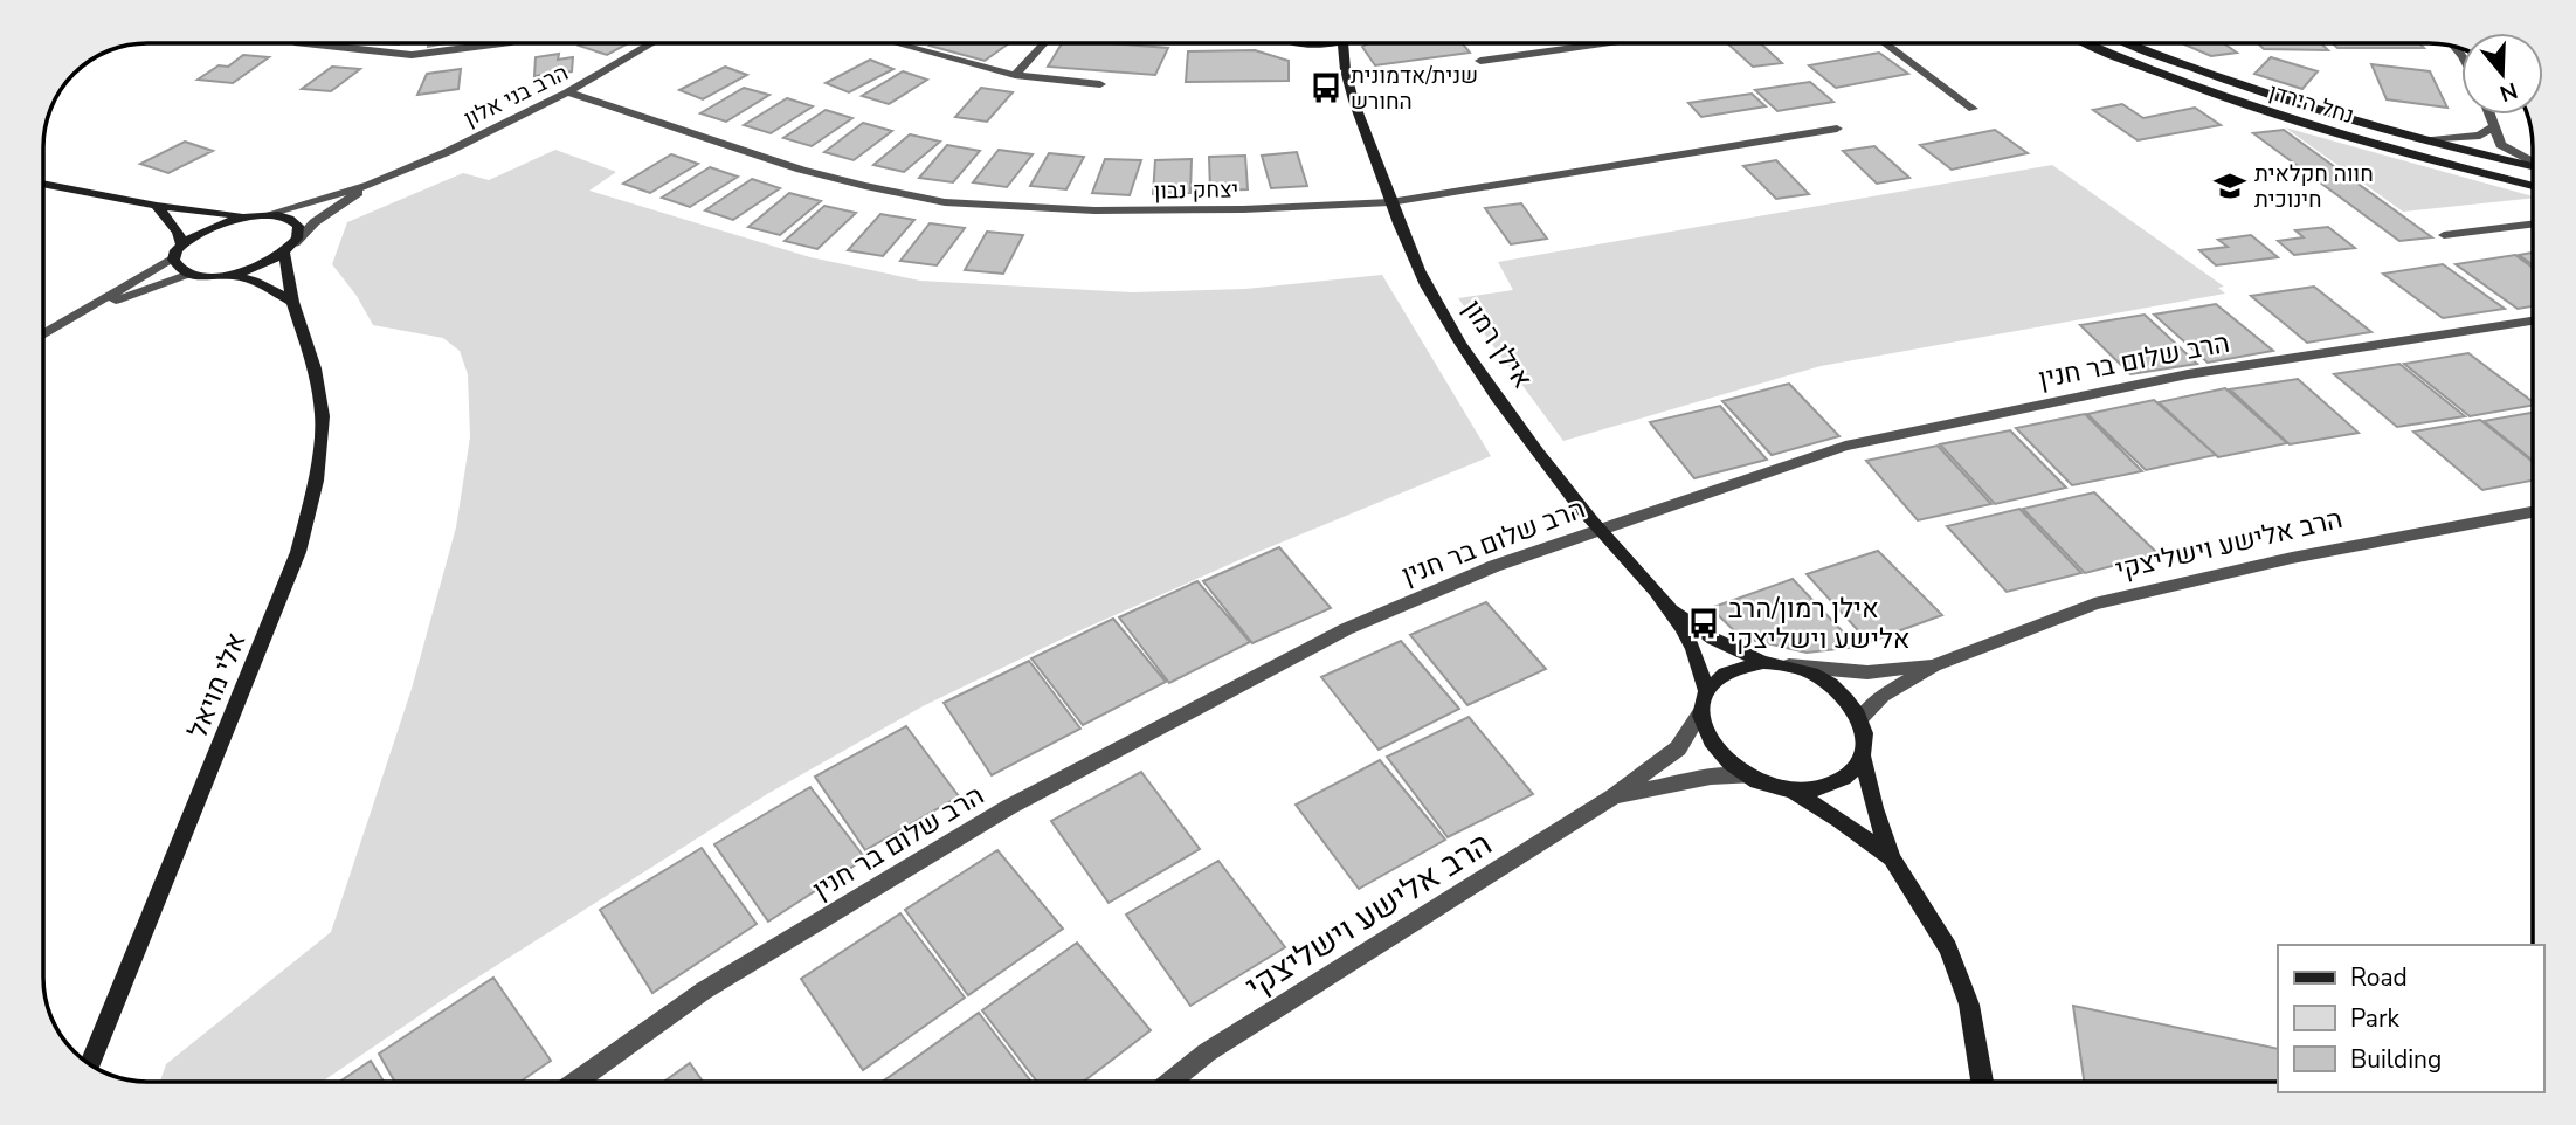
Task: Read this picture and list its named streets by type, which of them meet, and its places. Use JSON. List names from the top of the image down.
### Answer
{
  "streets": {
    "street": [
      "הרב בני אלון",
      "נחל הירדן",
      "יצחק נבון",
      "אילן רמון",
      "הרב שלום בר חנין",
      "הרב אלישע וישליצקי",
      "אלי מויאל"
    ]
  },
  "crossings": [
    ["הרב בני אלון", "יצחק נבון"],
    ["הרב בני אלון", "אלי מויאל"],
    ["יצחק נבון", "אילן רמון"],
    ["אילן רמון", "הרב שלום בר חנין"],
    ["אילן רמון", "הרב אלישע וישליצקי"]
  ],
  "places": {
    "bus stop": ["שנית/אדמונית החורש", "אילן רמון/הרב אלישע וישליצקי"],
    "school or university": ["חווה חקלאית חינוכית"]
  },
  "legend": ["Road", "Park", "Building"],
  "north": "bottom"
}
